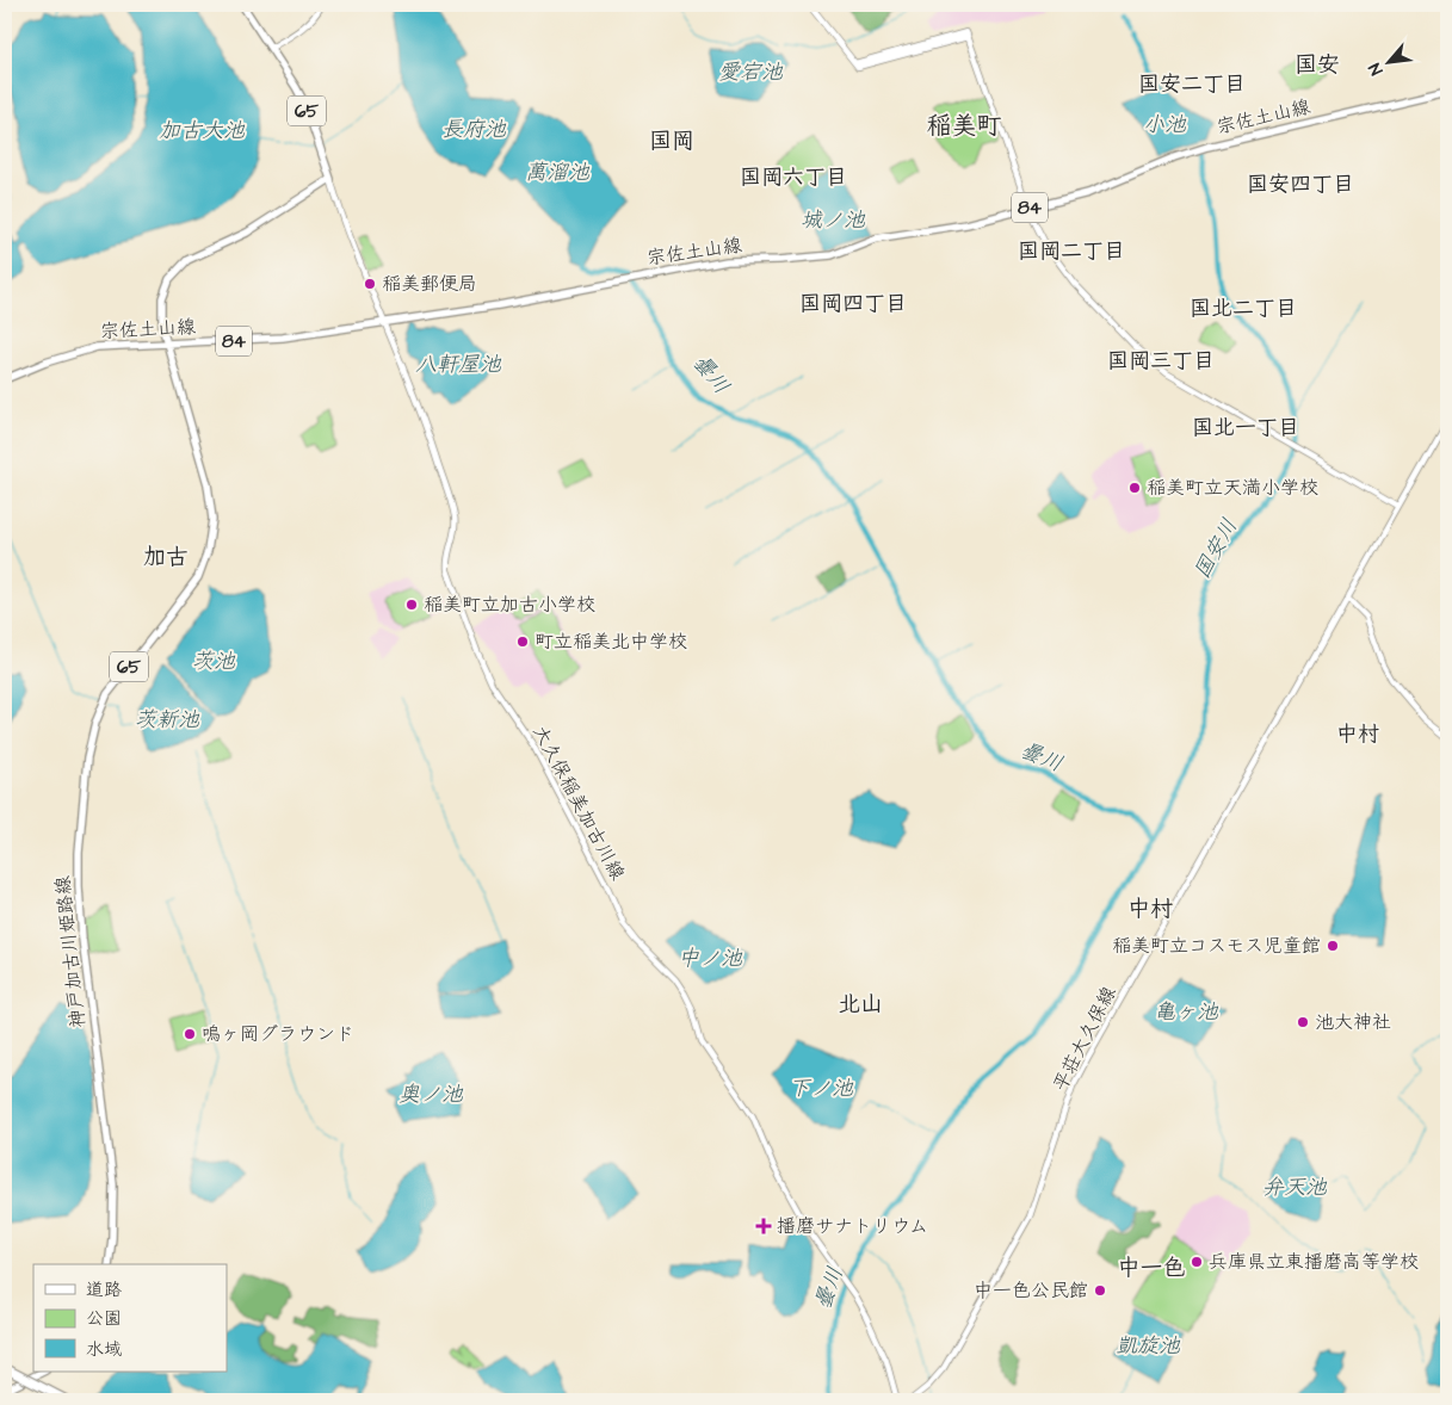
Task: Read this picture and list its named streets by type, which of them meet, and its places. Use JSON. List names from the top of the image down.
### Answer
{
  "streets": {
    "main road": [
      "65",
      "宗佐土山線",
      "84",
      "大久保稲美加古川線",
      "神戸加古川姫路線",
      "平荘大久保線"
    ]
  },
  "crossings": [
    ["65", "大久保稲美加古川線"],
    ["65", "神戸加古川姫路線"],
    ["宗佐土山線", "大久保稲美加古川線"],
    ["宗佐土山線", "神戸加古川姫路線"],
    ["大久保稲美加古川線", "神戸加古川姫路線"]
  ],
  "districts": [
    "国安",
    "国安二丁目",
    "稲美町",
    "国岡",
    "国岡六丁目",
    "国安四丁目",
    "国岡二丁目",
    "国岡四丁目",
    "国北二丁目",
    "国岡三丁目",
    "国北一丁目",
    "加古",
    "中村",
    "中村",
    "北山",
    "中一色"
  ],
  "water": [
    "愛宕池",
    "小池",
    "長府池",
    "加古大池",
    "萬溜池",
    "城ノ池",
    "八軒屋池",
    "曇川",
    "国安川",
    "茨池",
    "茨新池",
    "中ノ池",
    "亀ヶ池",
    "下ノ池",
    "奥ノ池",
    "弁天池",
    "凱旋池"
  ],
  "places": {
    "other": [
      "稲美郵便局",
      "稲美町立天満小学校",
      "稲美町立加古小学校",
      "町立稲美北中学校",
      "稲美町立コスモス児童館",
      "池大神社",
      "鳴ヶ岡グラウンド",
      "兵庫県立東播磨高等学校",
      "中一色公民館"
    ],
    "health": ["播磨サナトリウム"]
  },
  "legend": ["道路", "公園", "水域"],
  "north": "bottom left"
}
